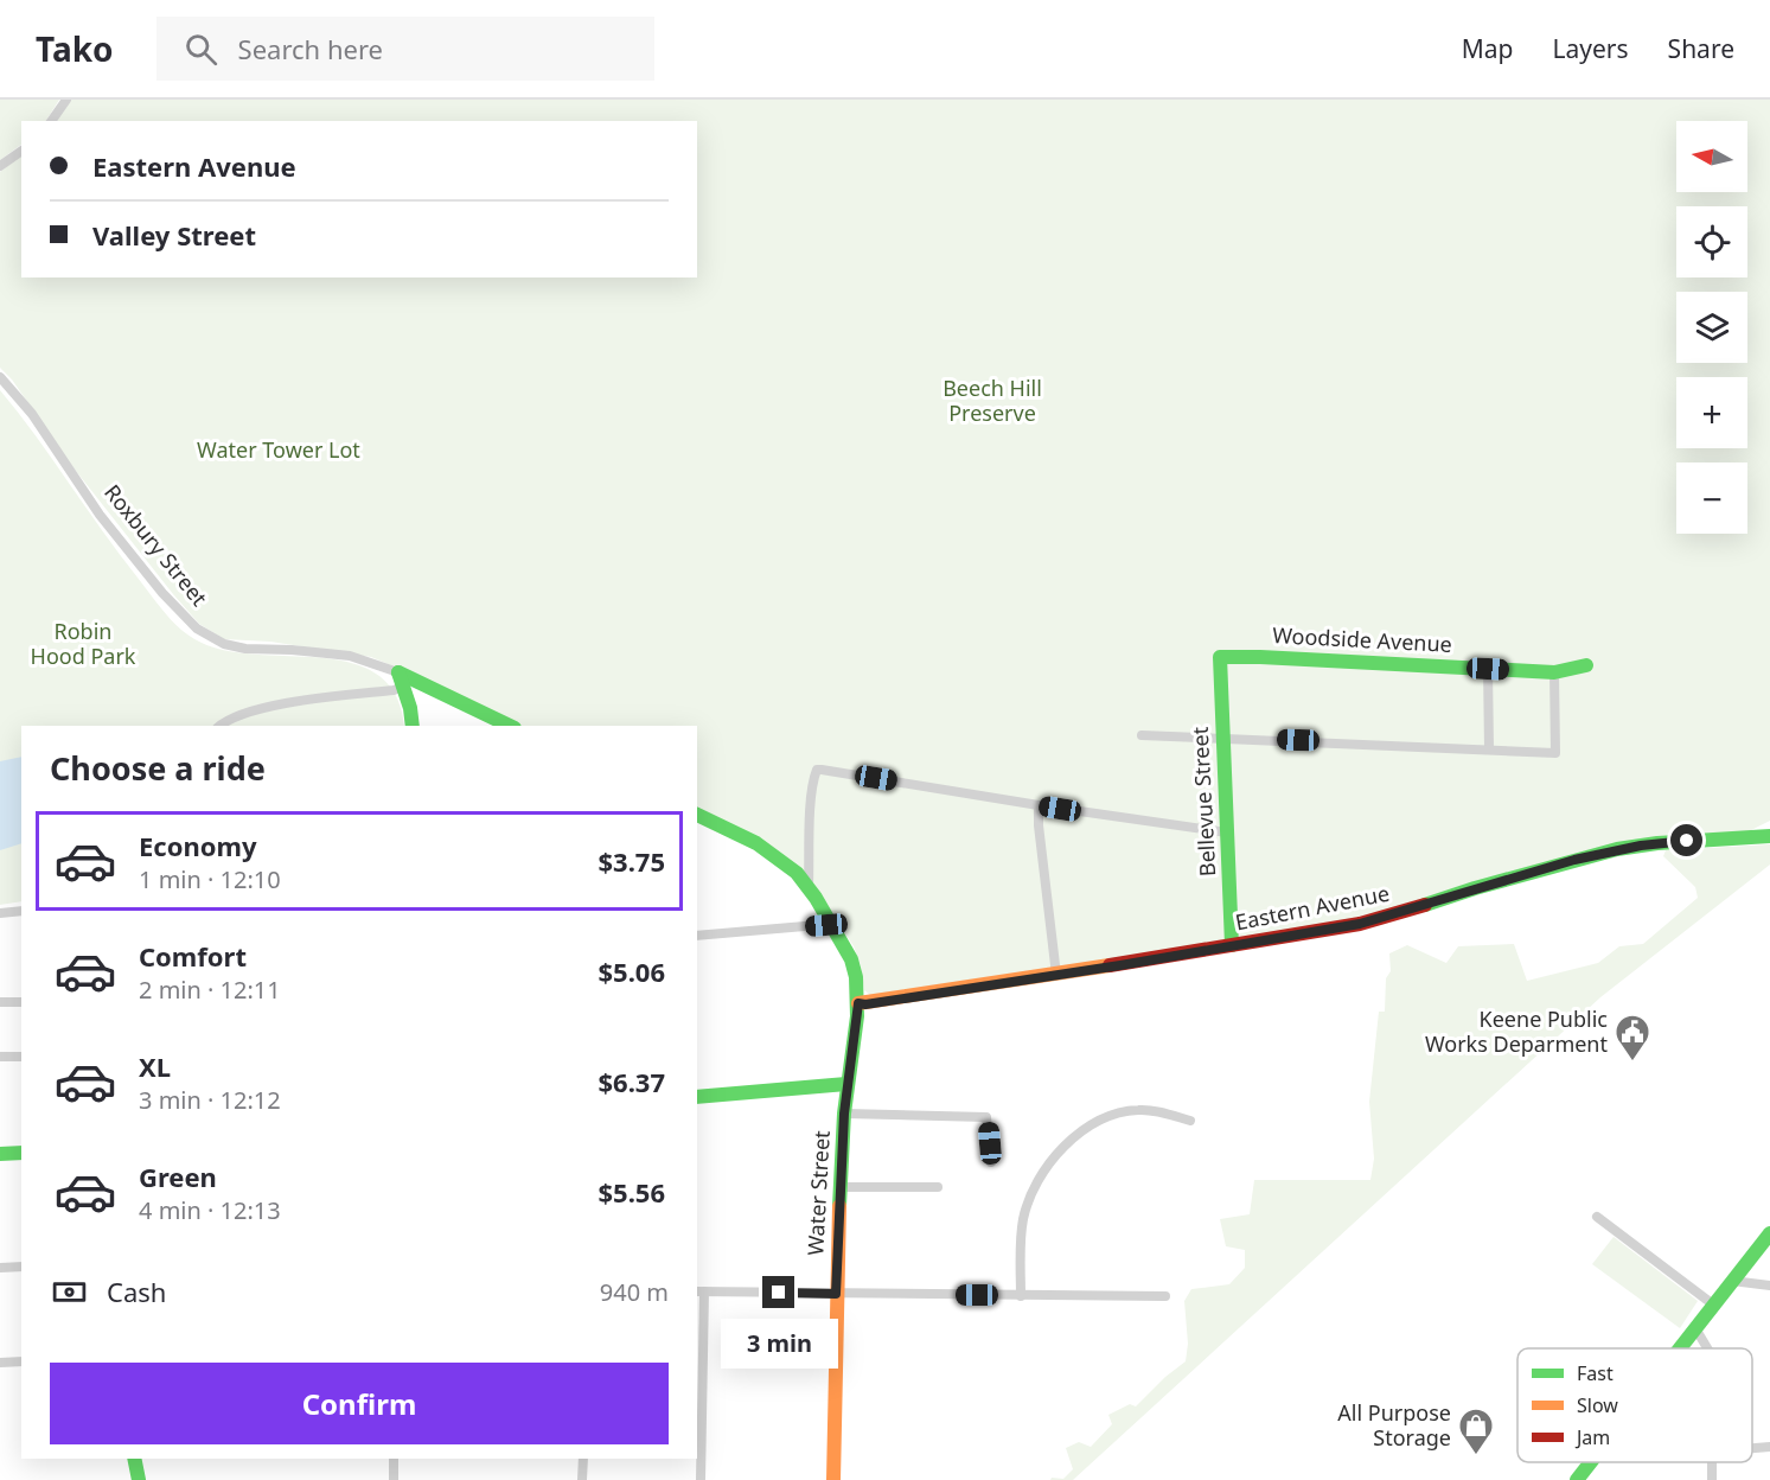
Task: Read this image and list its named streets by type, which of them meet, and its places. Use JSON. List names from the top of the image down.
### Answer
{
  "streets": {
    "street": [
      "Roxbury Street",
      "Woodside Avenue",
      "Bellevue Street",
      "Eastern Avenue",
      "Water Street"
    ]
  },
  "crossings": [
    ["Woodside Avenue", "Bellevue Street"],
    ["Bellevue Street", "Eastern Avenue"],
    ["Eastern Avenue", "Water Street"]
  ],
  "parks": ["Beech Hill Preserve", "Water Tower Lot", "Robin Hood Park"],
  "places": {
    "public building": ["Keene Public Works Deparment"],
    "shop": ["All Purpose Storage"]
  },
  "legend": ["Fast", "Slow", "Jam"],
  "north": "left",
  "page": {
    "header": "Tako",
    "search": "Search here",
    "nav": ["Map", "Layers", "Share"],
    "map_buttons": ["+", "−"],
    "banner": ["Eastern Avenue", "Valley Street"],
    "heading": "Choose a ride",
    "list": [
      {
        "name": "Economy",
        "note": "1 min · 12:10",
        "value": "$3.75"
      },
      {
        "name": "Comfort",
        "note": "2 min · 12:11",
        "value": "$5.06"
      },
      {
        "name": "XL",
        "note": "3 min · 12:12",
        "value": "$6.37"
      },
      {
        "name": "Green",
        "note": "4 min · 12:13",
        "value": "$5.56"
      }
    ],
    "pay": ["Cash", "940 m"],
    "bubble": "3 min",
    "buttons": "Confirm"
  }
}
